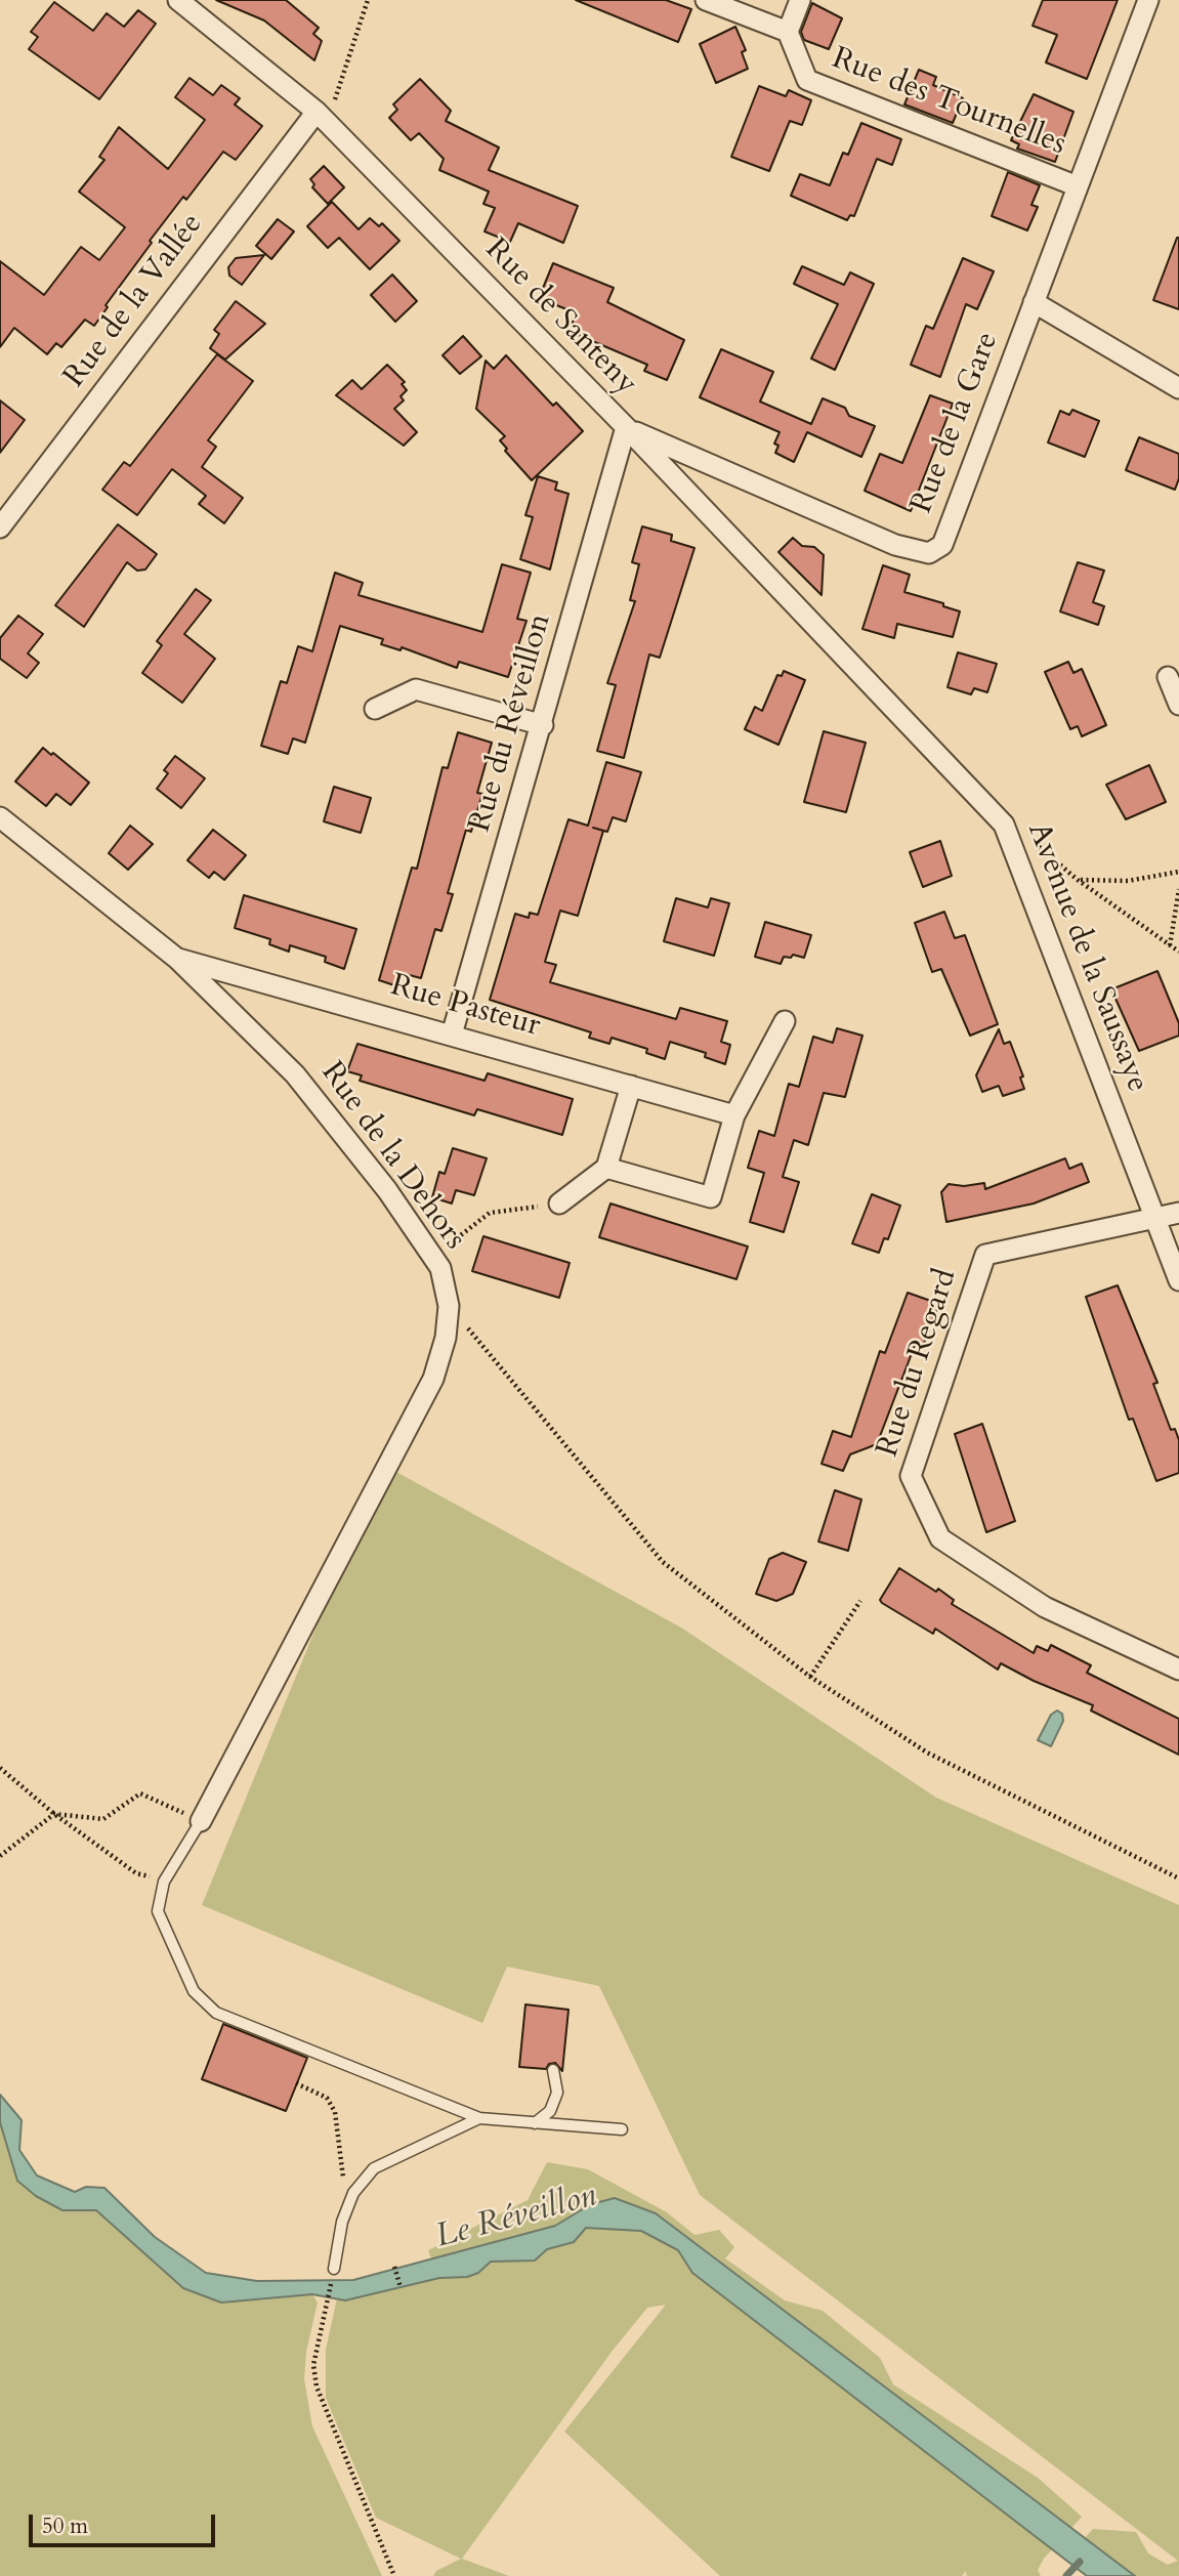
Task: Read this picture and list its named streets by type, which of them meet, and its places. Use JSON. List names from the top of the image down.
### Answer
{
  "streets": {
    "street": [
      "Rue des Tournelles",
      "Rue de la Vallée",
      "Rue de Santeny",
      "Rue de la Gare",
      "Rue du Réveillon",
      "Avenue de la Saussaye",
      "Rue Pasteur",
      "Rue de la Dehors",
      "Rue du Regard"
    ]
  },
  "crossings": [
    ["Rue des Tournelles", "Rue de la Gare"],
    ["Rue de la Vallée", "Rue de Santeny"],
    ["Rue de Santeny", "Rue de la Gare"],
    ["Rue de Santeny", "Rue du Réveillon"],
    ["Rue de Santeny", "Avenue de la Saussaye"],
    ["Rue de la Gare", "Rue du Réveillon"],
    ["Rue du Réveillon", "Rue Pasteur"],
    ["Avenue de la Saussaye", "Rue du Regard"],
    ["Rue Pasteur", "Rue de la Dehors"]
  ],
  "water": ["Le Réveillon"],
  "scale_bar": "50 m"
}
